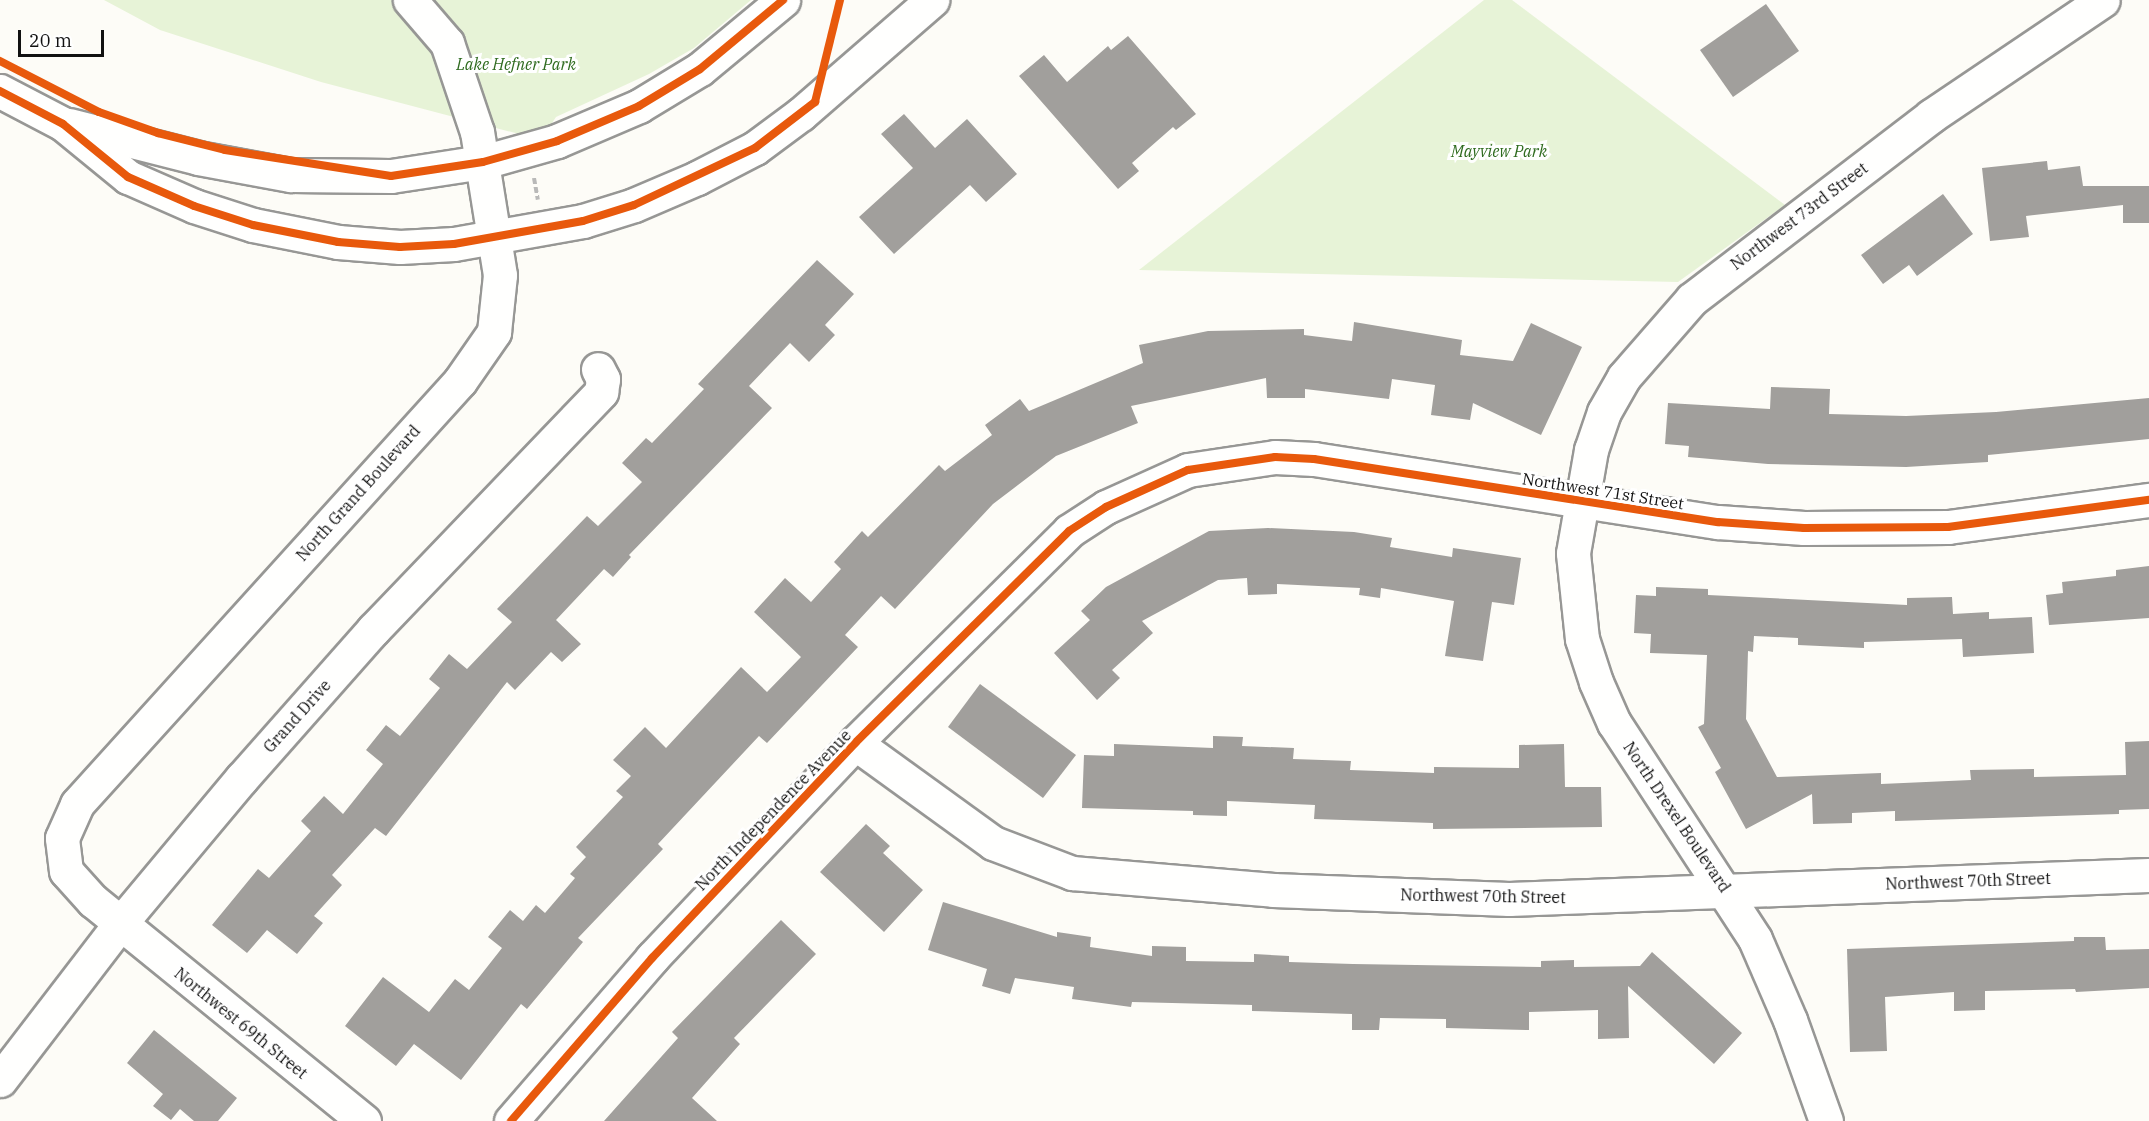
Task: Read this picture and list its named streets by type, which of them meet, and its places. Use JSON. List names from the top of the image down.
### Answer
{
  "streets": {
    "street": [
      "Northwest 73rd Street",
      "Northwest 71st Street",
      "North Grand Boulevard",
      "Grand Drive",
      "North Independence Avenue",
      "North Drexel Boulevard",
      "Northwest 70th Street",
      "Northwest 69th Street"
    ]
  },
  "crossings": [
    ["Northwest 73rd Street", "Northwest 71st Street"],
    ["Northwest 73rd Street", "North Drexel Boulevard"],
    ["Northwest 71st Street", "North Independence Avenue"],
    ["Northwest 71st Street", "North Drexel Boulevard"],
    ["North Grand Boulevard", "Grand Drive"],
    ["North Grand Boulevard", "Northwest 69th Street"],
    ["Grand Drive", "Northwest 69th Street"],
    ["North Independence Avenue", "Northwest 70th Street"],
    ["North Drexel Boulevard", "Northwest 70th Street"]
  ],
  "parks": ["Lake Hefner Park", "Mayview Park"],
  "scale_bar": "20 m"
}
